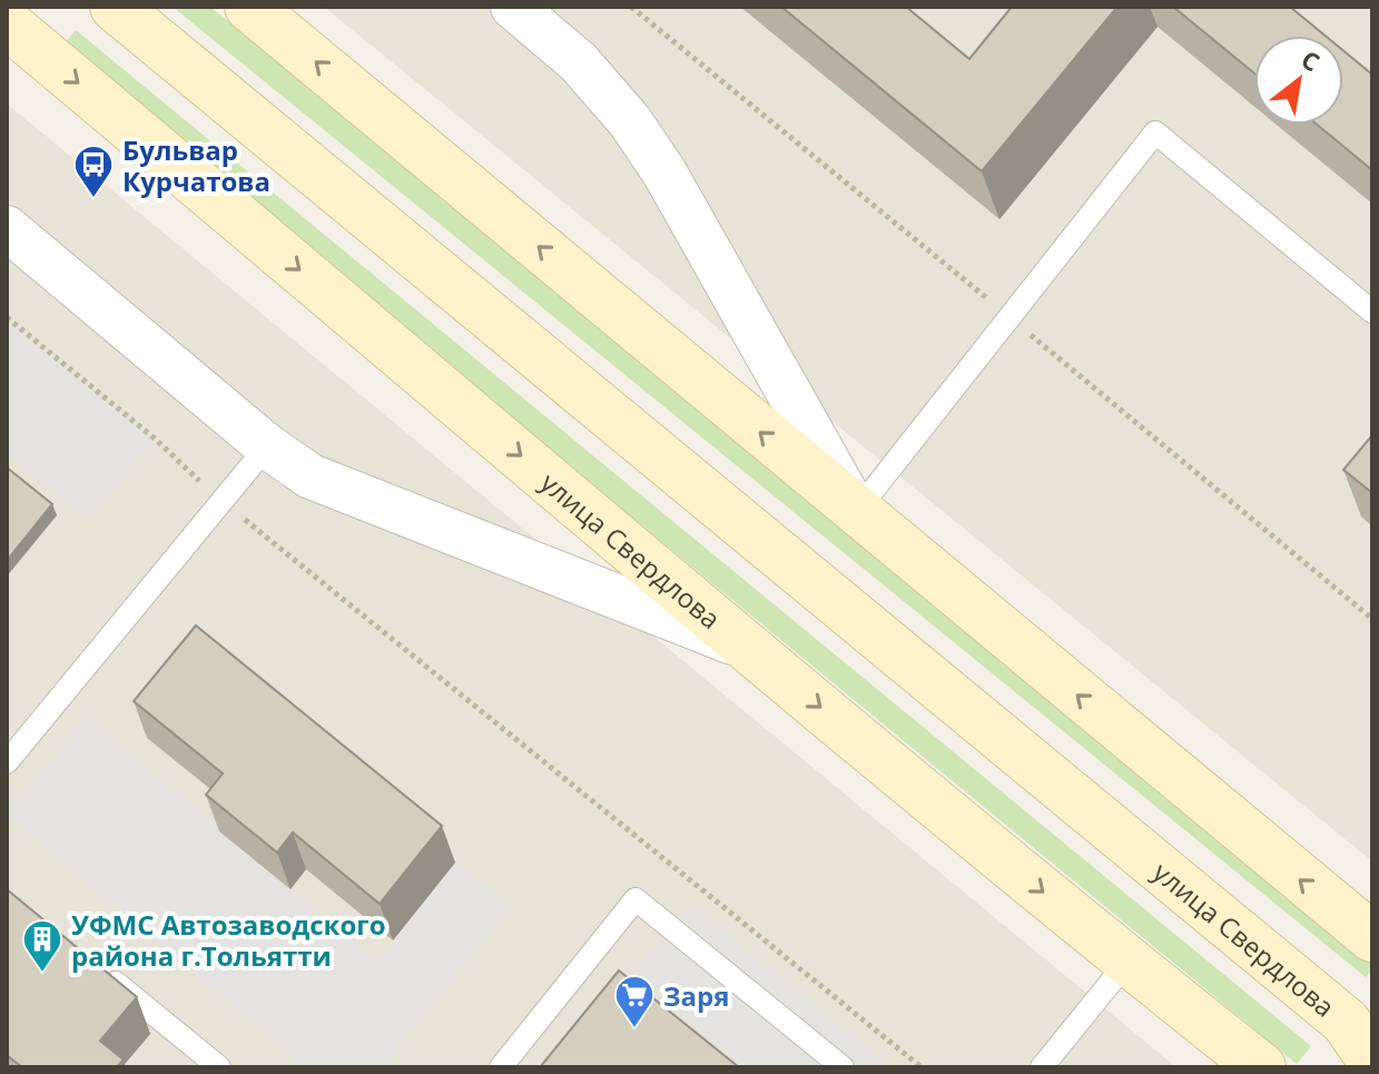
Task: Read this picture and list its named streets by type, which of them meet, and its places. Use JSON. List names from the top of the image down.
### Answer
{
  "streets": {
    "main road": ["улица Свердлова"]
  },
  "places": {
    "bus stop": ["Бульвар Курчатова"],
    "building": ["УФМС Автозаводского района г.Тольятти"],
    "supermarket": ["Заря"]
  },
  "north": "top right"
}
